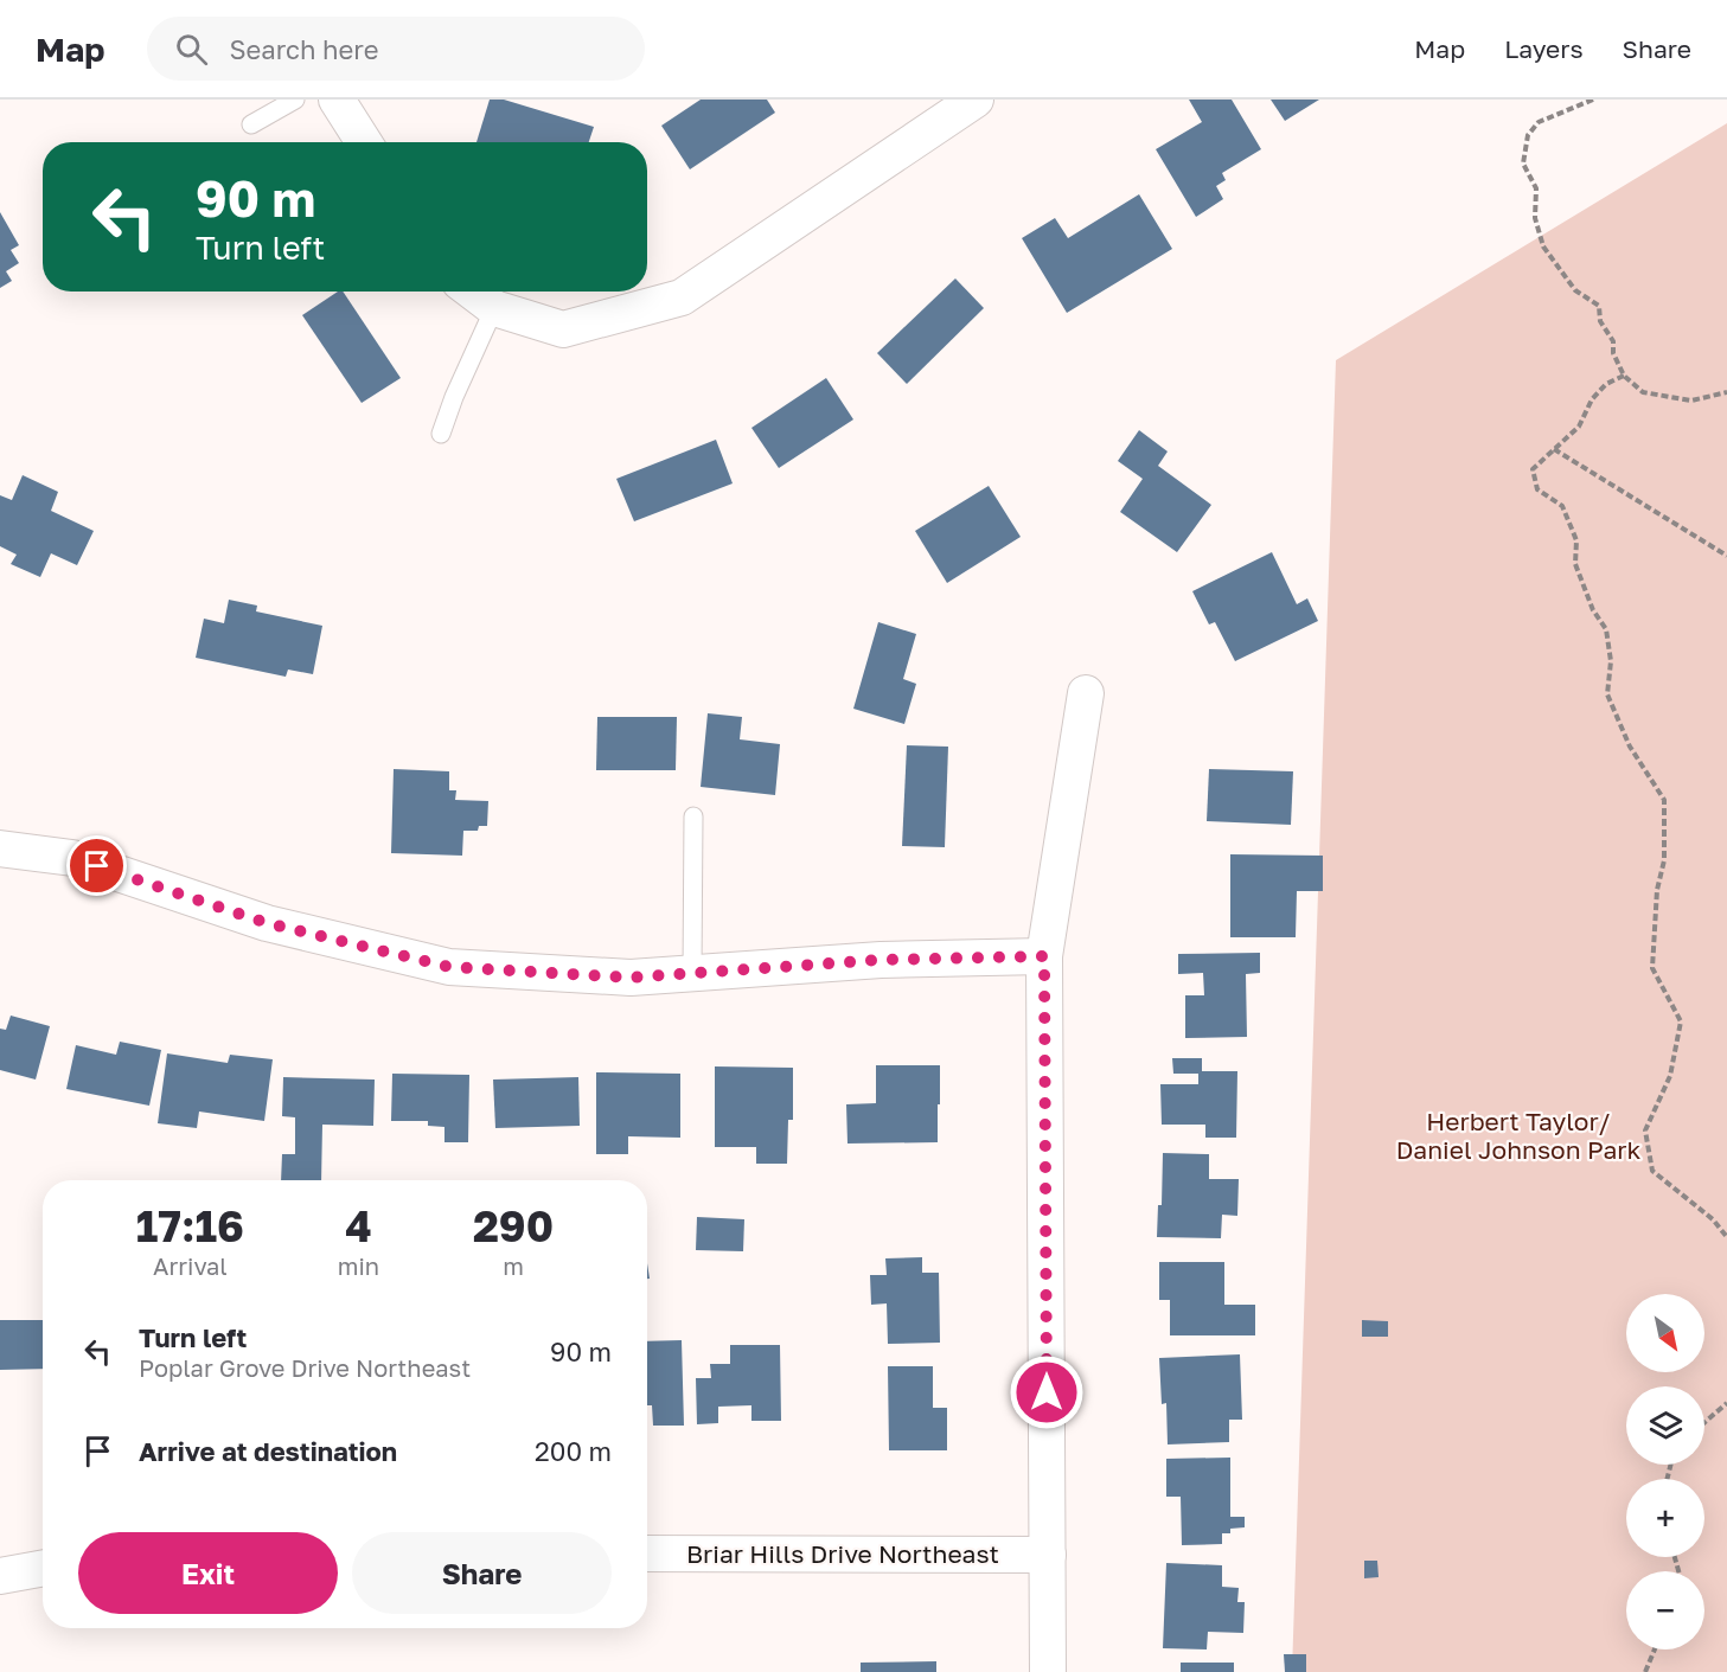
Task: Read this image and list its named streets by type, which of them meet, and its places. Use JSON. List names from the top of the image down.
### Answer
{
  "streets": {
    "street": ["Briar Hills Drive Northeast"]
  },
  "parks": ["Herbert Taylor/ Daniel Johnson Park"],
  "north": "bottom right",
  "page": {
    "header": "Map",
    "search": "Search here",
    "nav": ["Map", "Layers", "Share"],
    "turn": ["90 m", "Turn left"],
    "eta": [
      "17:16",
      "Arrival",
      "4",
      "min",
      "290",
      "m"
    ],
    "map_buttons": ["+", "−"],
    "list": [
      {
        "name": "Turn left",
        "note": "Poplar Grove Drive Northeast",
        "value": "90 m"
      },
      {
        "name": "Arrive at destination",
        "value": "200 m"
      }
    ],
    "buttons": ["Exit", "Share"]
  }
}
